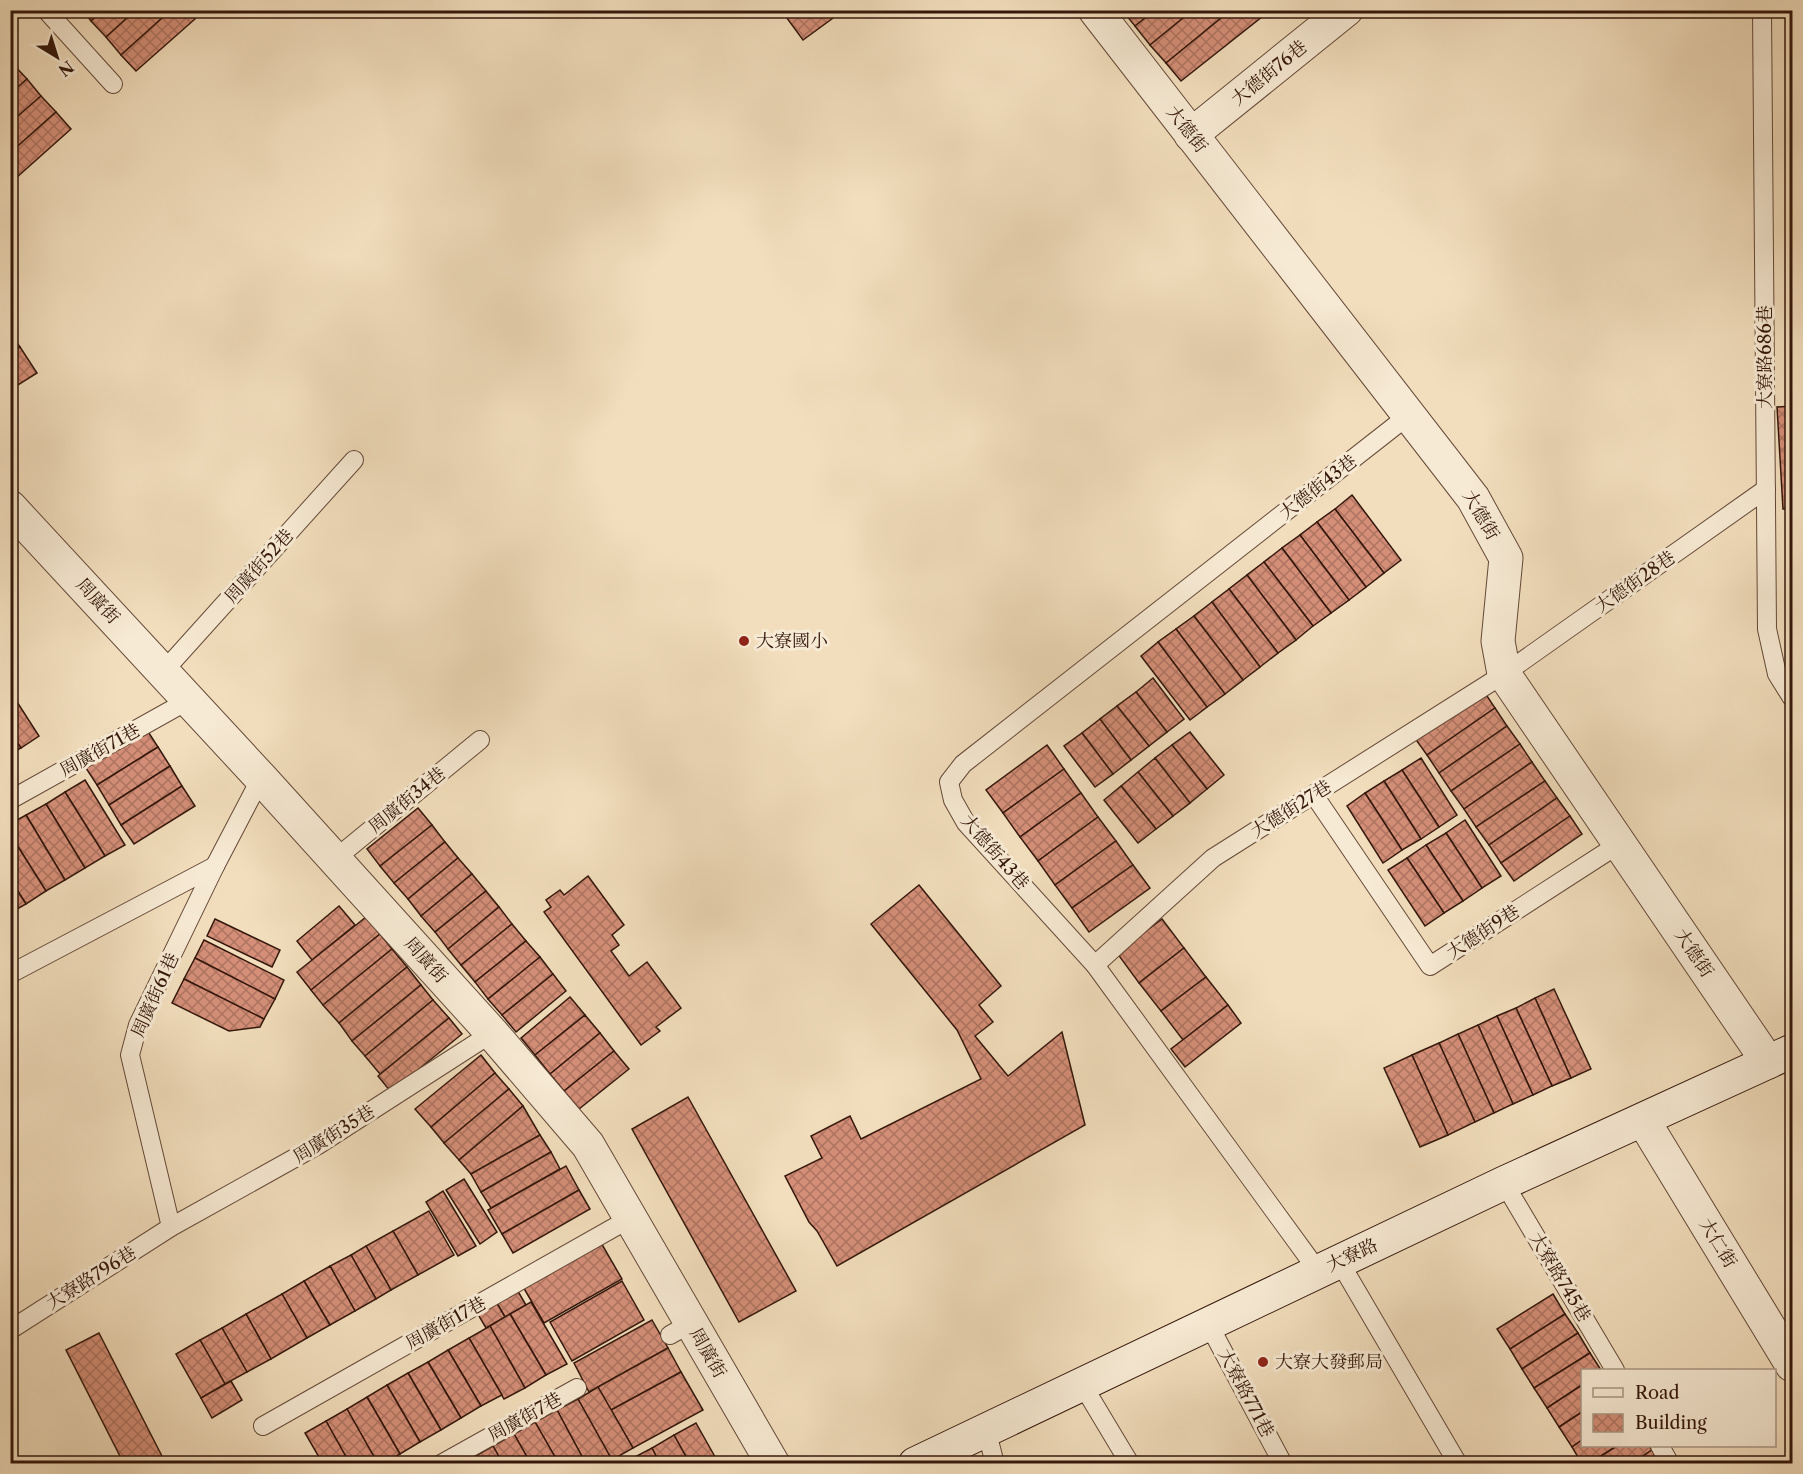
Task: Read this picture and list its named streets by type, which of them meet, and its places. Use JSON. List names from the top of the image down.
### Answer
{
  "streets": {
    "street": [
      "大德街76巷",
      "大德街",
      "周廣街",
      "大仁街",
      "大寮路"
    ],
    "lane": [
      "大寮路686巷",
      "大德街43巷",
      "周廣街52巷",
      "大德街28巷",
      "周廣街71巷",
      "周廣街34巷",
      "大德街27巷",
      "大德街9巷",
      "周廣街61巷",
      "周廣街35巷",
      "大寮路745巷",
      "大寮路796巷",
      "周廣街17巷",
      "大寮路771巷",
      "周廣街7巷"
    ]
  },
  "crossings": [
    ["大德街76巷", "大德街"],
    ["大德街", "大德街43巷"],
    ["大德街", "大德街28巷"],
    ["大德街", "大德街27巷"],
    ["大德街", "大德街9巷"],
    ["大德街", "大寮路"],
    ["大寮路686巷", "大德街28巷"],
    ["大德街43巷", "大德街27巷"],
    ["大德街43巷", "大寮路"],
    ["周廣街52巷", "周廣街"],
    ["大德街28巷", "大德街27巷"],
    ["周廣街", "周廣街71巷"],
    ["周廣街", "周廣街34巷"],
    ["周廣街", "周廣街61巷"],
    ["周廣街", "周廣街35巷"],
    ["周廣街", "周廣街17巷"],
    ["大德街27巷", "大德街9巷"],
    ["周廣街61巷", "周廣街35巷"],
    ["周廣街61巷", "大寮路796巷"],
    ["周廣街35巷", "大寮路796巷"],
    ["大仁街", "大寮路"],
    ["大寮路", "大寮路745巷"],
    ["大寮路", "大寮路771巷"]
  ],
  "places": ["大寮國小", "大寮大發郵局"],
  "legend": ["Road", "Building"],
  "north": "bottom right"
}
